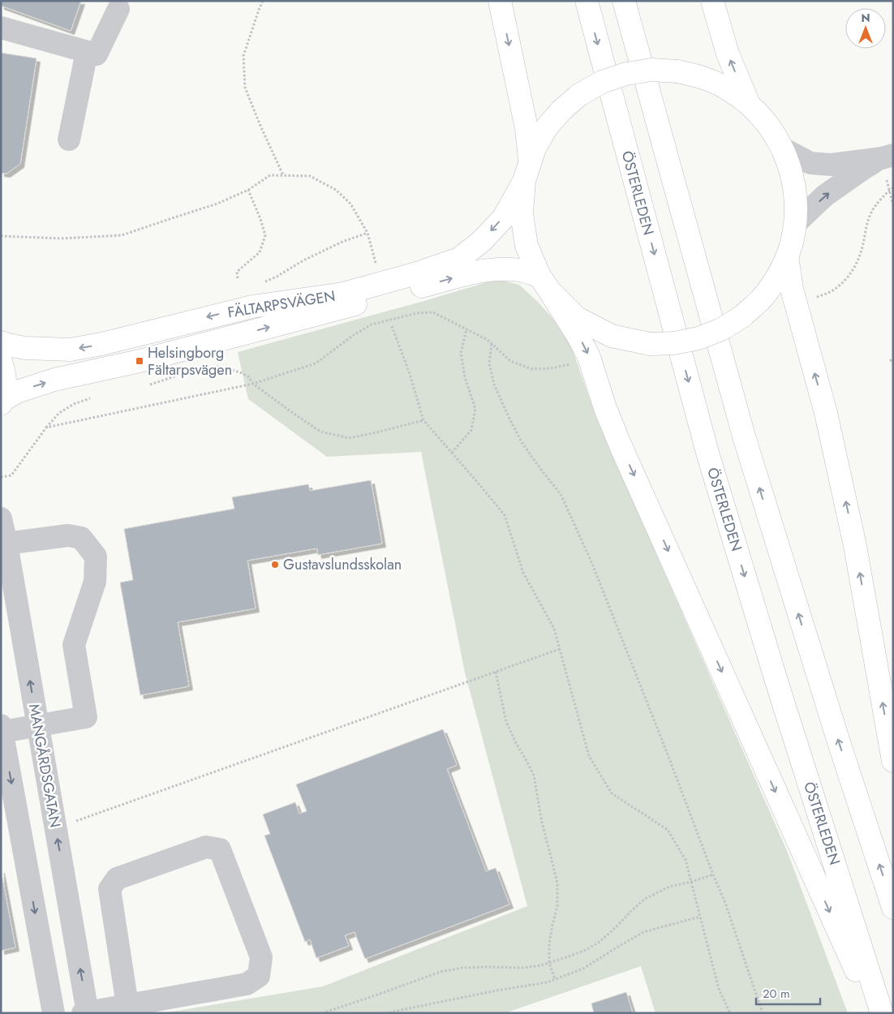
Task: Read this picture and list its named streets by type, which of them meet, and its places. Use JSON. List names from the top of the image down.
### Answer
{
  "streets": {
    "main road": ["ÖSTERLEDEN", "FÄLTARPSVÄGEN"],
    "street": ["MANGÅRDSGATAN"]
  },
  "places": {
    "transit": ["Helsingborg Fältarpsvägen"],
    "other": ["Gustavslundsskolan"]
  },
  "scale_bar": "20 m",
  "north": "top"
}
